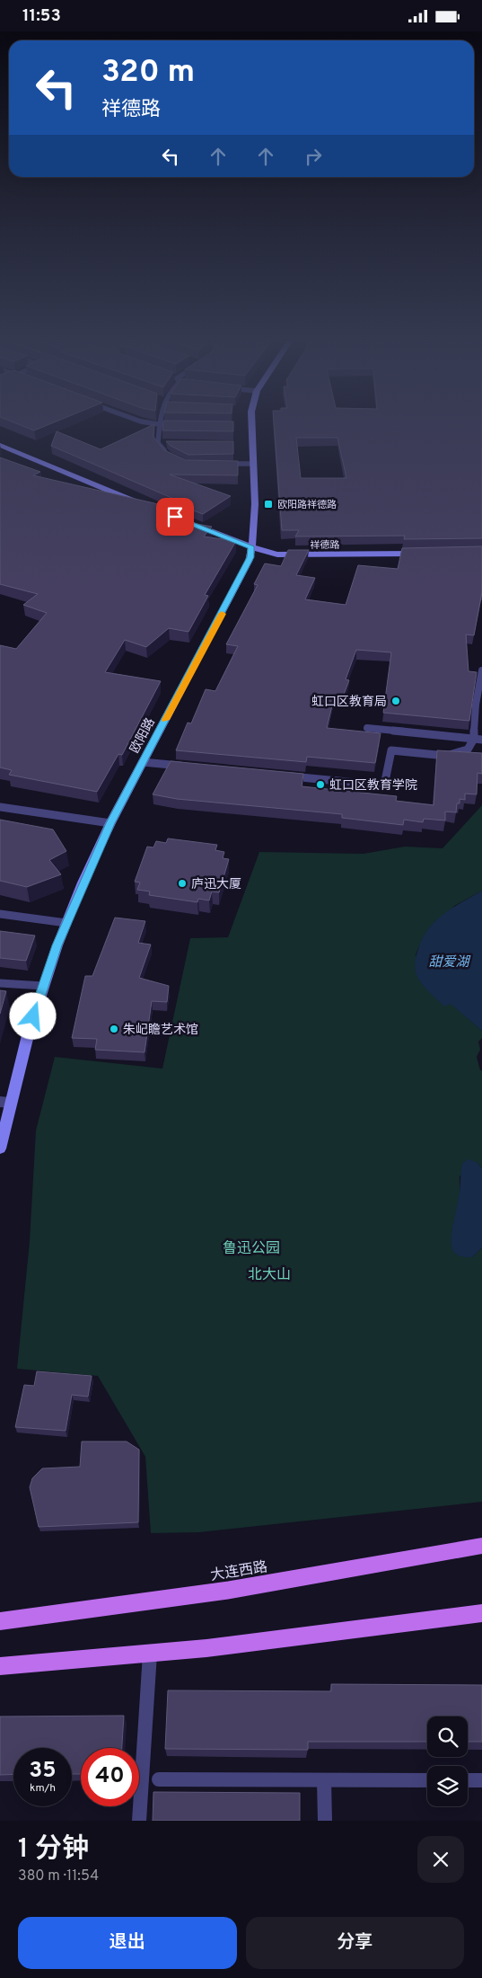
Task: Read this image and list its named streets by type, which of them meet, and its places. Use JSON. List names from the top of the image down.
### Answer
{
  "streets": {
    "main road": ["大连西路"],
    "street": ["祥德路", "欧阳路"]
  },
  "crossings": [
    ["祥德路", "欧阳路"]
  ],
  "water": ["甜爱湖"],
  "parks": ["鲁迅公园", "北大山"],
  "places": {
    "transit": ["欧阳路祥德路"],
    "other": [
      "虹口区教育局",
      "虹口区教育学院",
      "庐迅大厦",
      "朱屺瞻艺术馆"
    ]
  },
  "page": {
    "status": "11:53",
    "turn": ["320 m", "祥德路"],
    "speed": "35 km/h",
    "limit": "40",
    "heading": ["1 分钟", "380 m · 11:54"],
    "buttons": ["退出", "分享"]
  }
}
